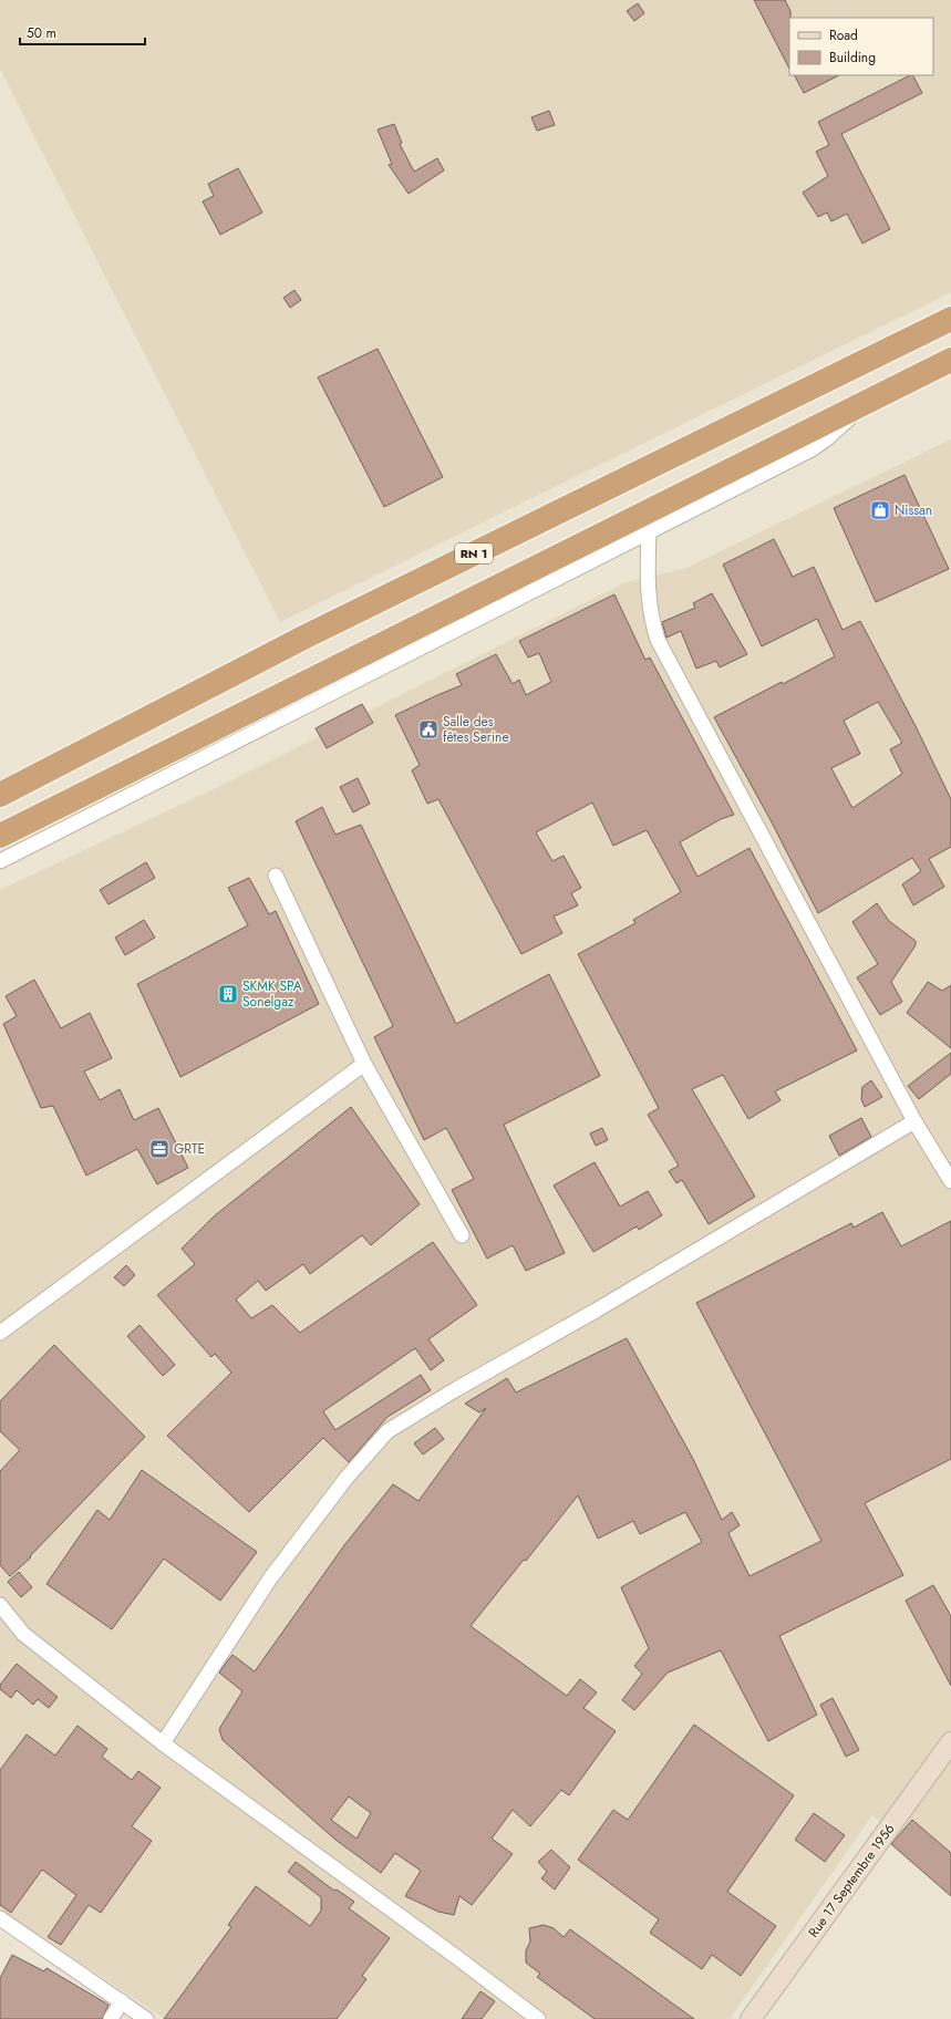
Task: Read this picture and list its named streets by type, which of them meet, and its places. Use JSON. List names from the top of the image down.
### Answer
{
  "streets": {
    "highway": ["RN 1"],
    "main road": ["Rue 17 Septembre 1956"]
  },
  "places": {
    "shop": ["Nissan"],
    "public building": ["Salle des fêtes Serine"],
    "building": ["SKMK SPA Sonelgaz"],
    "office": ["GRTE"]
  },
  "legend": ["Road", "Building"],
  "scale_bar": "50 m"
}
